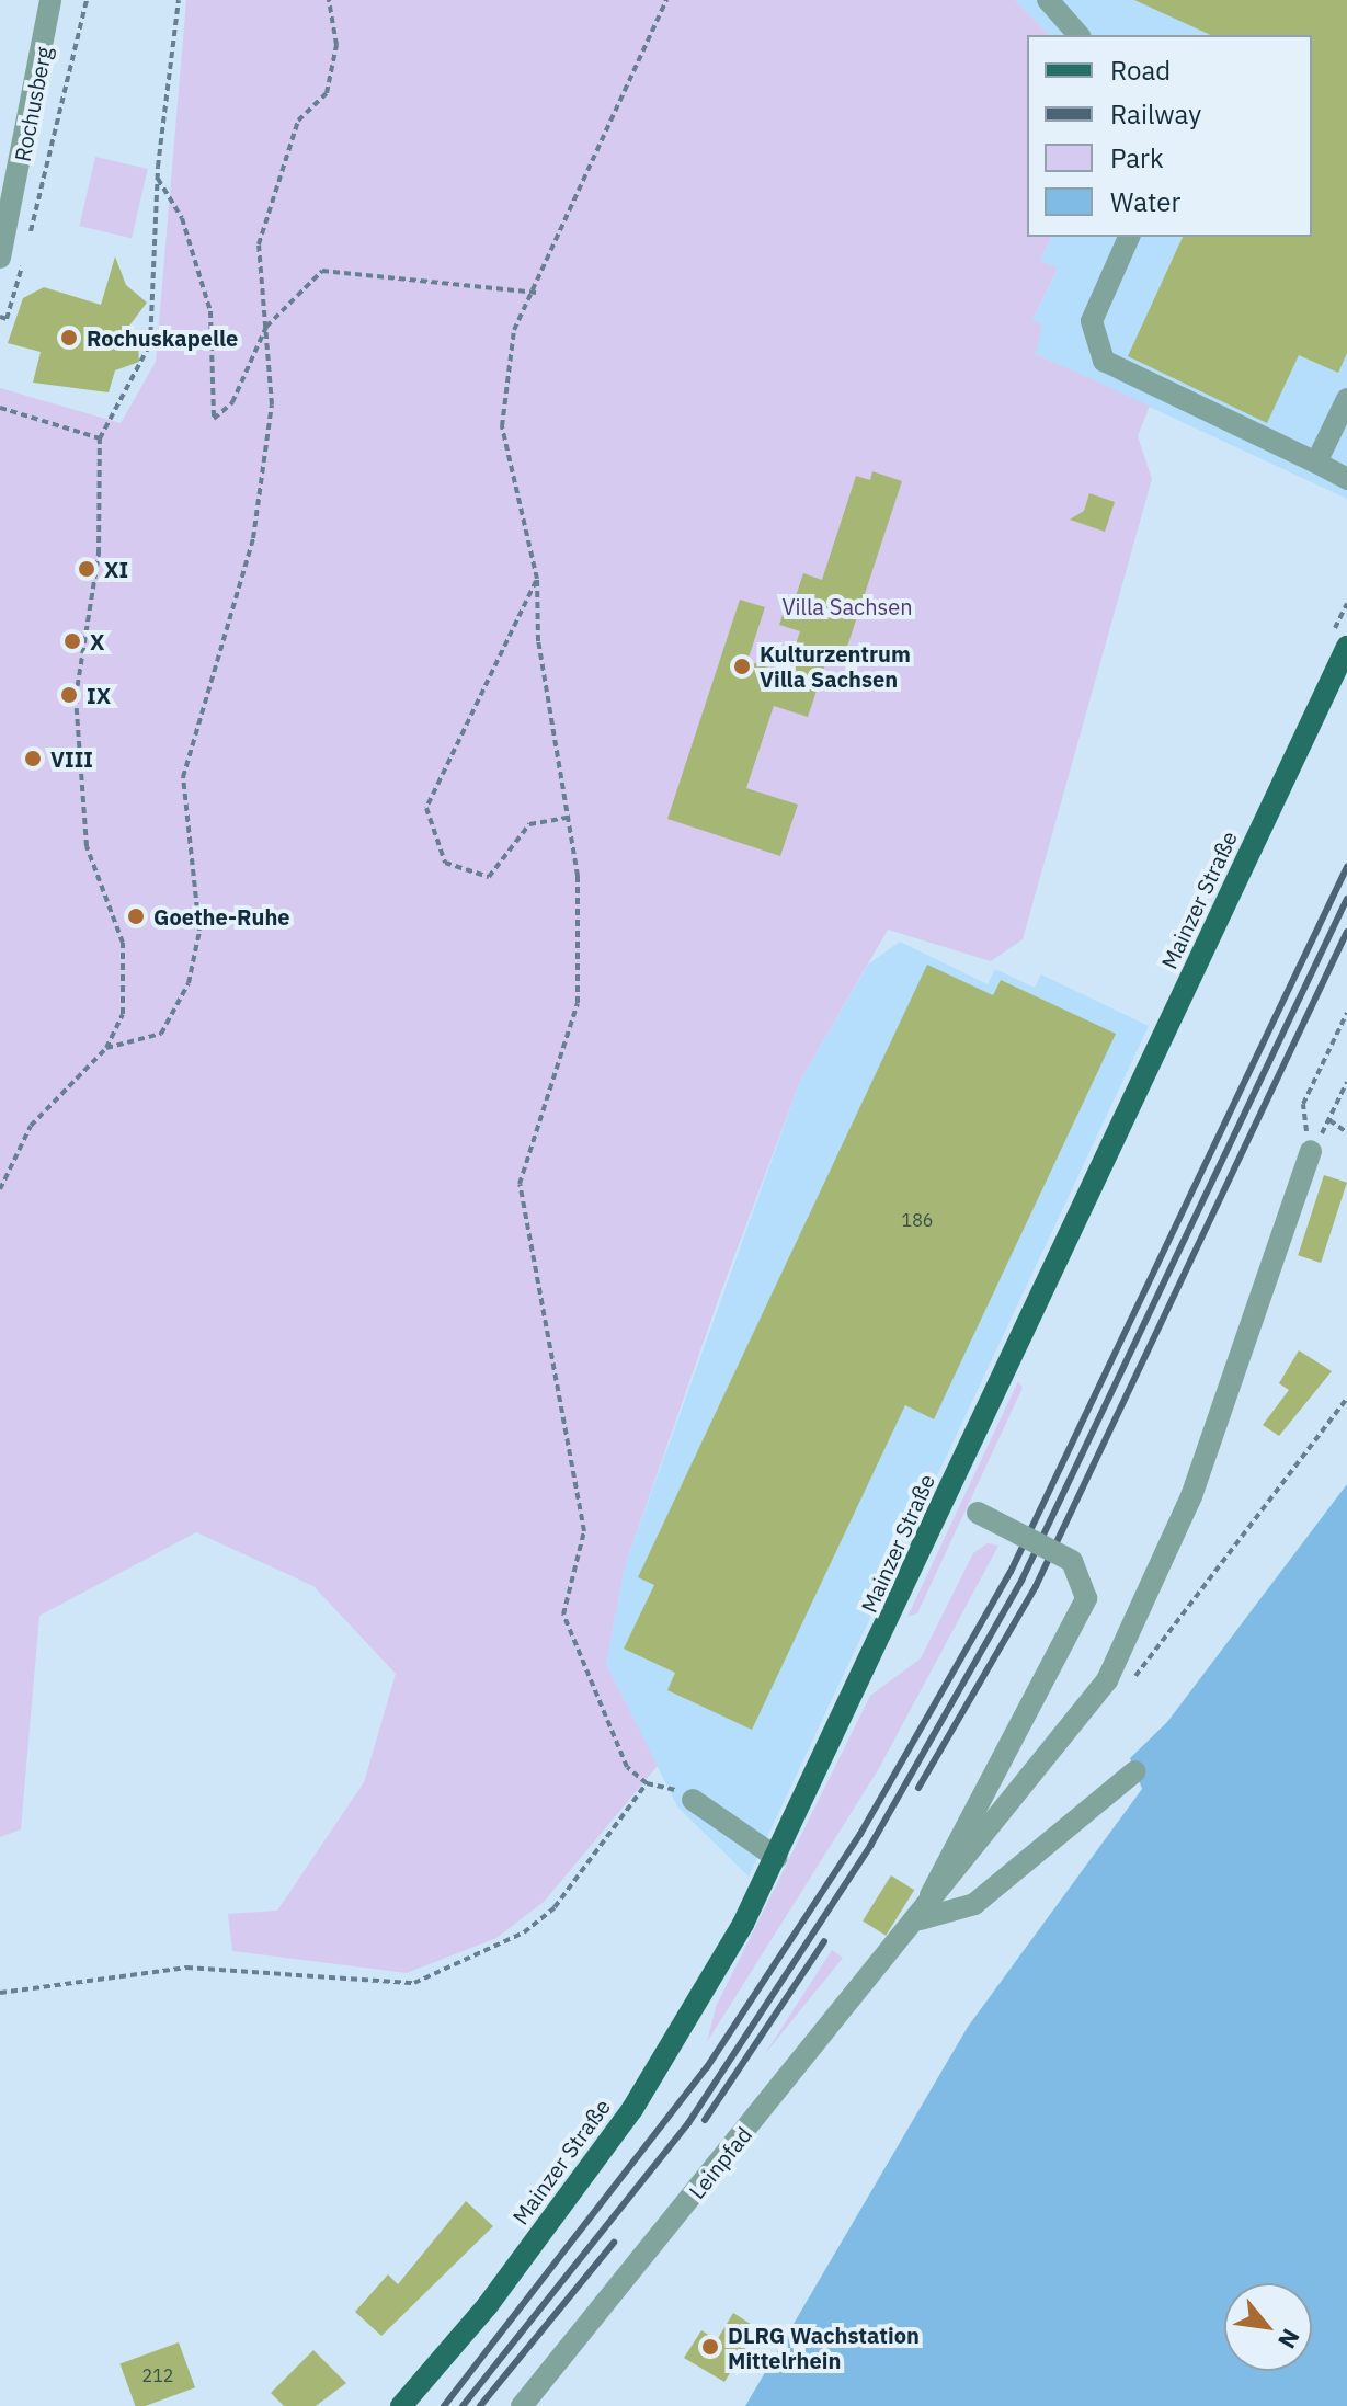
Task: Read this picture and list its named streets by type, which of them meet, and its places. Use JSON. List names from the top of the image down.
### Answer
{
  "streets": {
    "main road": ["Mainzer Straße"],
    "street": ["Rochusberg", "Leinpfad"]
  },
  "parks": ["Villa Sachsen"],
  "places": [
    "Rochuskapelle",
    "XI",
    "X",
    "Kulturzentrum Villa Sachsen",
    "IX",
    "VIII",
    "Goethe-Ruhe",
    "DLRG Wachstation Mittelrhein"
  ],
  "house_numbers": ["186", "212"],
  "legend": [
    "Road",
    "Railway",
    "Park",
    "Water"
  ],
  "north": "bottom right"
}
